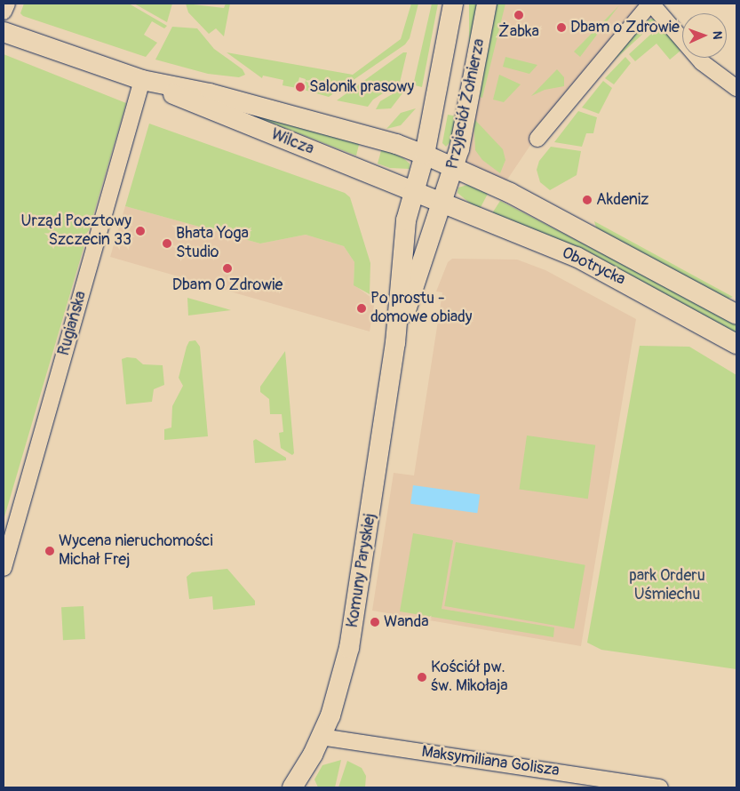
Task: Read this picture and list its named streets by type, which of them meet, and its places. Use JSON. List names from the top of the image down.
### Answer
{
  "streets": {
    "street": [
      "Przyjaciół Żołnierza",
      "Wilcza",
      "Obotrycka",
      "Rugiańska",
      "Komuny Paryskiej",
      "Maksymiliana Golisza"
    ]
  },
  "crossings": [
    ["Przyjaciół Żołnierza", "Wilcza"],
    ["Przyjaciół Żołnierza", "Obotrycka"],
    ["Przyjaciół Żołnierza", "Komuny Paryskiej"],
    ["Wilcza", "Obotrycka"],
    ["Wilcza", "Rugiańska"],
    ["Wilcza", "Komuny Paryskiej"],
    ["Obotrycka", "Komuny Paryskiej"],
    ["Komuny Paryskiej", "Maksymiliana Golisza"]
  ],
  "parks": ["park Orderu Uśmiechu"],
  "places": [
    "Żabka",
    "Dbam o Zdrowie",
    "Salonik prasowy",
    "Akdeniz",
    "Urząd Pocztowy Szczecin 33",
    "Bhata Yoga Studio",
    "Dbam O Zdrowie",
    "Po prostu - domowe obiady",
    "Wycena nieruchomości Michał Frej",
    "Wanda",
    "Kościół pw. św. Mikołaja"
  ],
  "north": "right"
}
